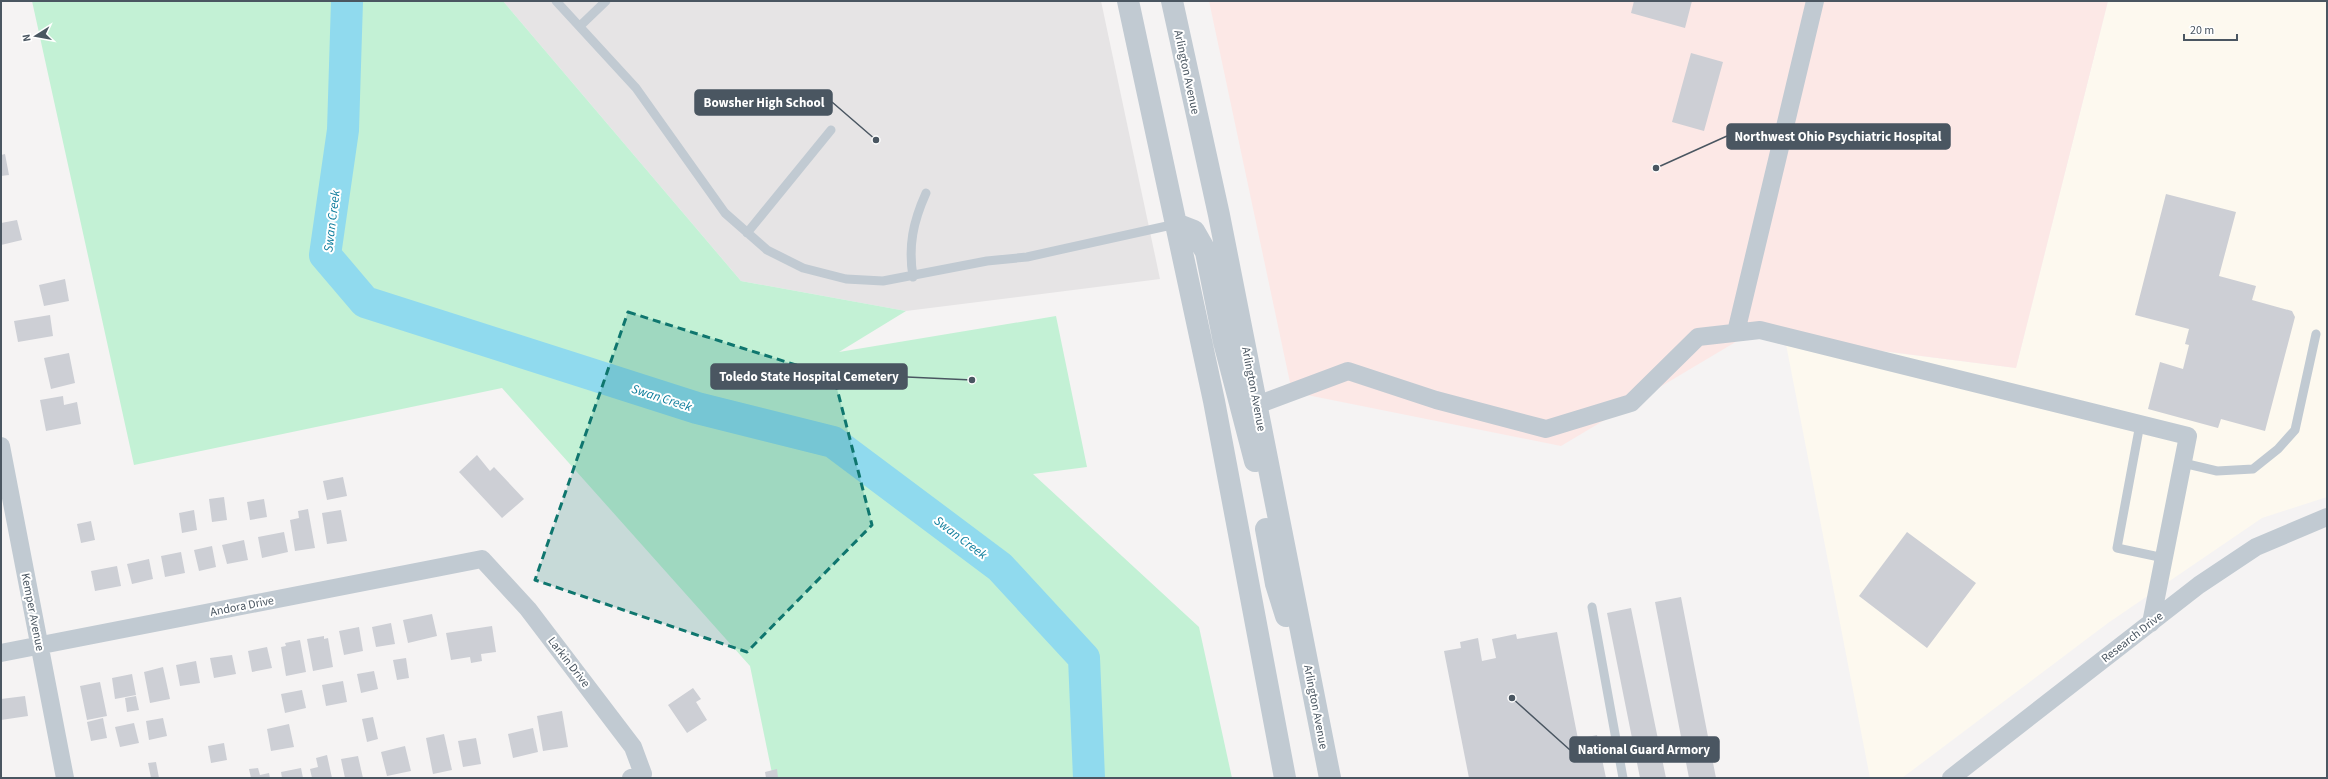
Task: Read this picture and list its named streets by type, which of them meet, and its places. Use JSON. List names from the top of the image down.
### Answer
{
  "streets": {
    "street": [
      "Arlington Avenue",
      "Andora Drive",
      "Kemper Avenue",
      "Research Drive",
      "Larkin Drive"
    ]
  },
  "crossings": [
    ["Andora Drive", "Kemper Avenue"],
    ["Andora Drive", "Larkin Drive"]
  ],
  "water": ["Swan Creek"],
  "places": [
    "Bowsher High School",
    "Northwest Ohio Psychiatric Hospital",
    "Toledo State Hospital Cemetery",
    "National Guard Armory"
  ],
  "scale_bar": "20 m",
  "north": "left"
}
